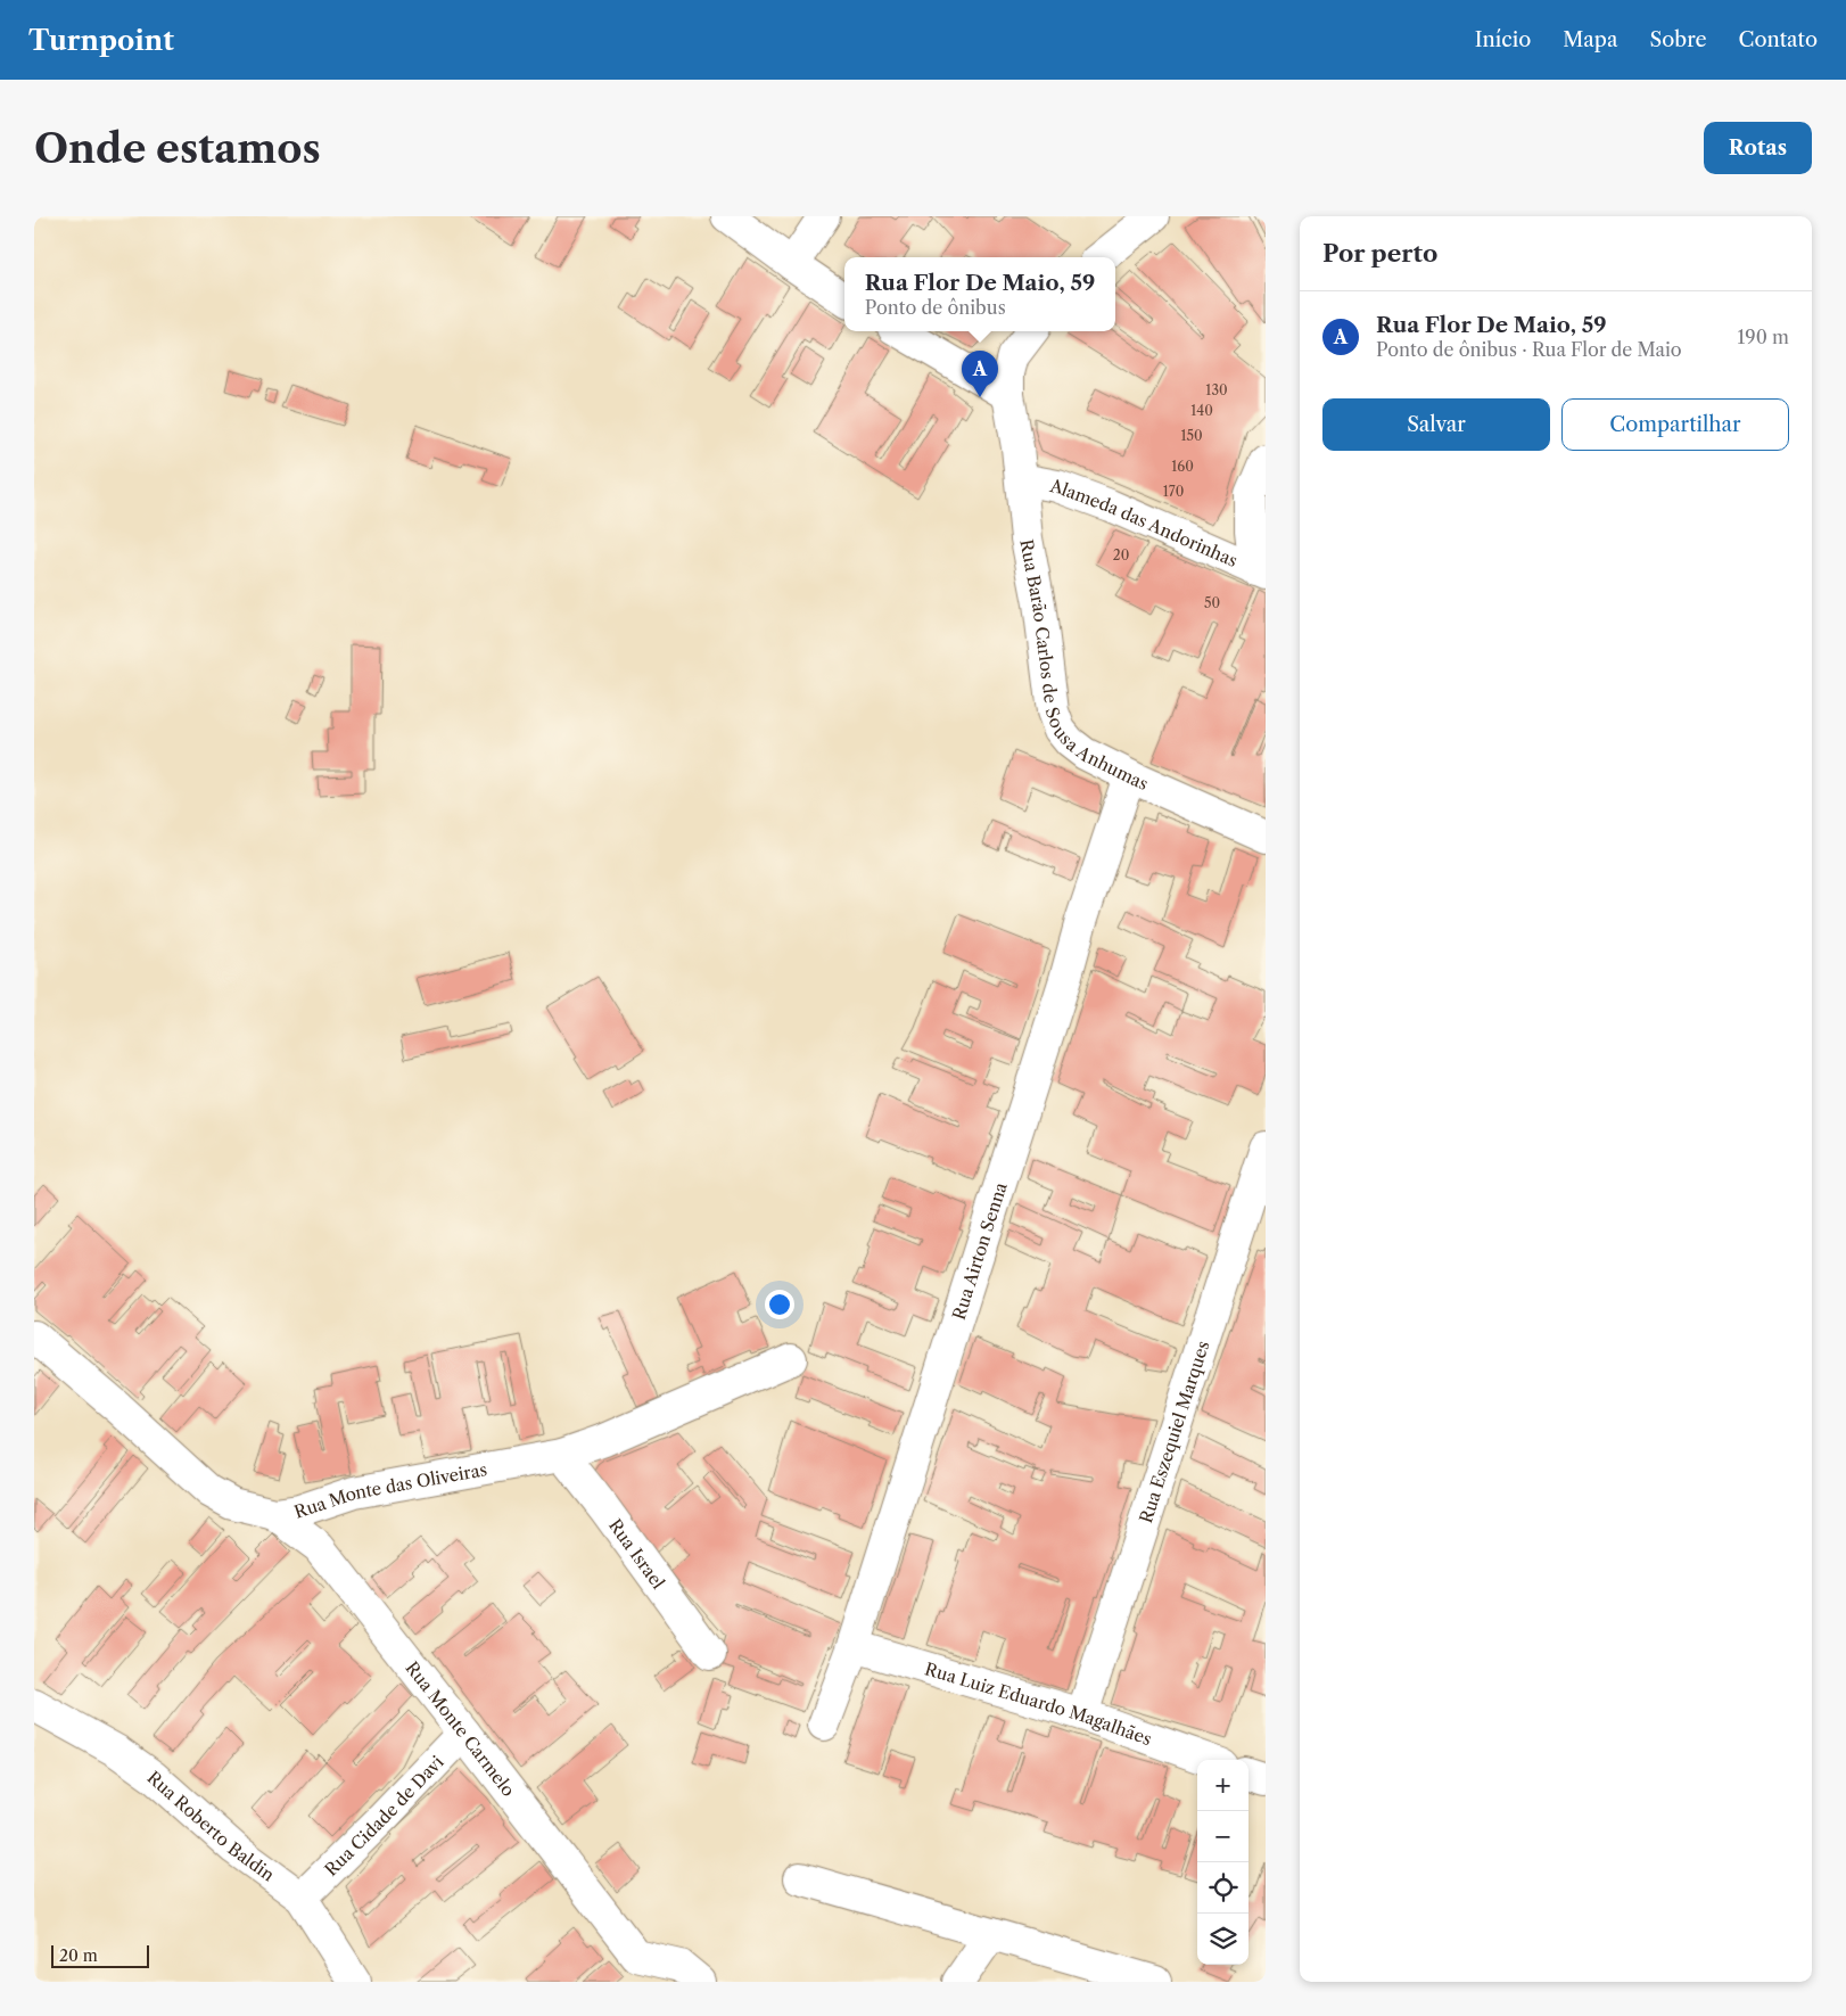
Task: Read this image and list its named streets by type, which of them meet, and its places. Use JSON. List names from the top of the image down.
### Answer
{
  "streets": {
    "street": [
      "Alameda das Andorinhas",
      "Rua Barão Carlos de Sousa Anhumas",
      "Rua Airton Senna",
      "Rua Eszequiel Marques",
      "Rua Monte das Oliveiras",
      "Rua Israel",
      "Rua Luiz Eduardo Magalhães",
      "Rua Monte Carmelo",
      "Rua Cidade de Davi",
      "Rua Roberto Baldin"
    ]
  },
  "crossings": [
    ["Alameda das Andorinhas", "Rua Barão Carlos de Sousa Anhumas"],
    ["Rua Barão Carlos de Sousa Anhumas", "Rua Airton Senna"],
    ["Rua Airton Senna", "Rua Luiz Eduardo Magalhães"],
    ["Rua Eszequiel Marques", "Rua Luiz Eduardo Magalhães"],
    ["Rua Monte das Oliveiras", "Rua Israel"],
    ["Rua Monte das Oliveiras", "Rua Monte Carmelo"],
    ["Rua Monte Carmelo", "Rua Cidade de Davi"],
    ["Rua Cidade de Davi", "Rua Roberto Baldin"]
  ],
  "house_numbers": [
    "130",
    "140",
    "150",
    "160",
    "170",
    "20",
    "50"
  ],
  "scale_bar": "20 m",
  "page": {
    "header": "Turnpoint",
    "nav": [
      "Início",
      "Mapa",
      "Sobre",
      "Contato"
    ],
    "buttons": [
      "Rotas",
      ["Salvar", "Compartilhar"]
    ],
    "title": "Onde estamos",
    "heading": "Por perto",
    "popup": ["Rua Flor De Maio, 59", "Ponto de ônibus"],
    "list": [
      {
        "mark": "A",
        "name": "Rua Flor De Maio, 59",
        "note": "Ponto de ônibus · Rua Flor de Maio",
        "value": "190 m"
      }
    ],
    "pins": "A",
    "map_buttons": ["+", "−"],
    "scale": "20 m"
  }
}
